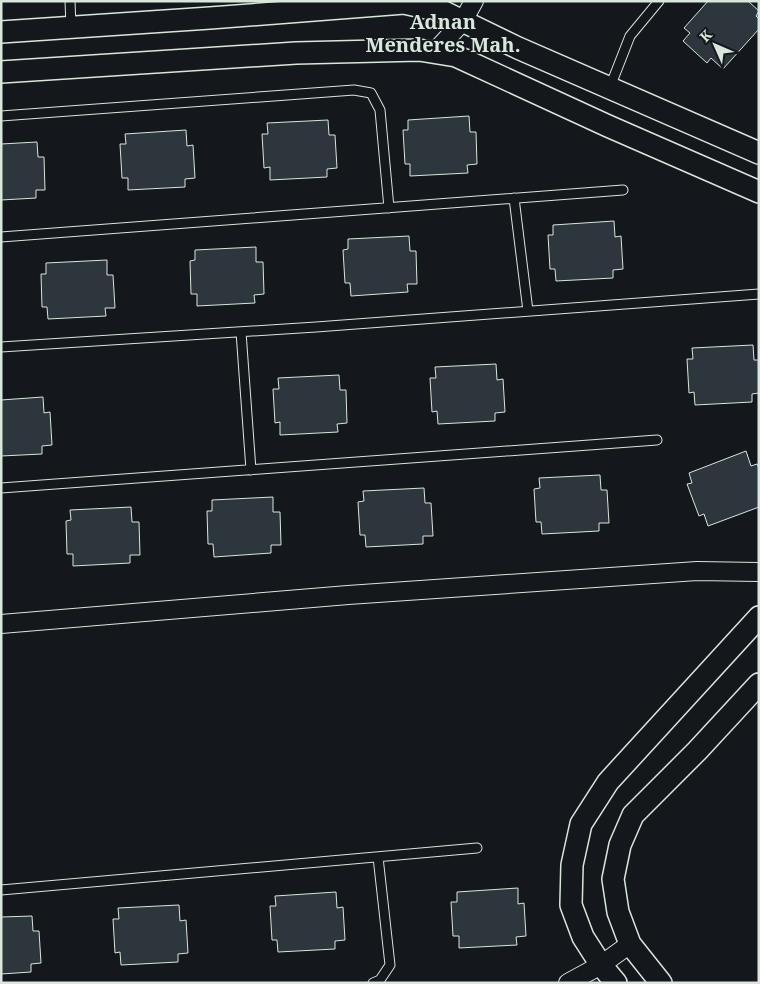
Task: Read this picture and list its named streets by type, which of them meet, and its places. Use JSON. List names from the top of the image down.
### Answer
{
  "districts": ["Adnan Menderes Mah."],
  "north": "top left"
}
